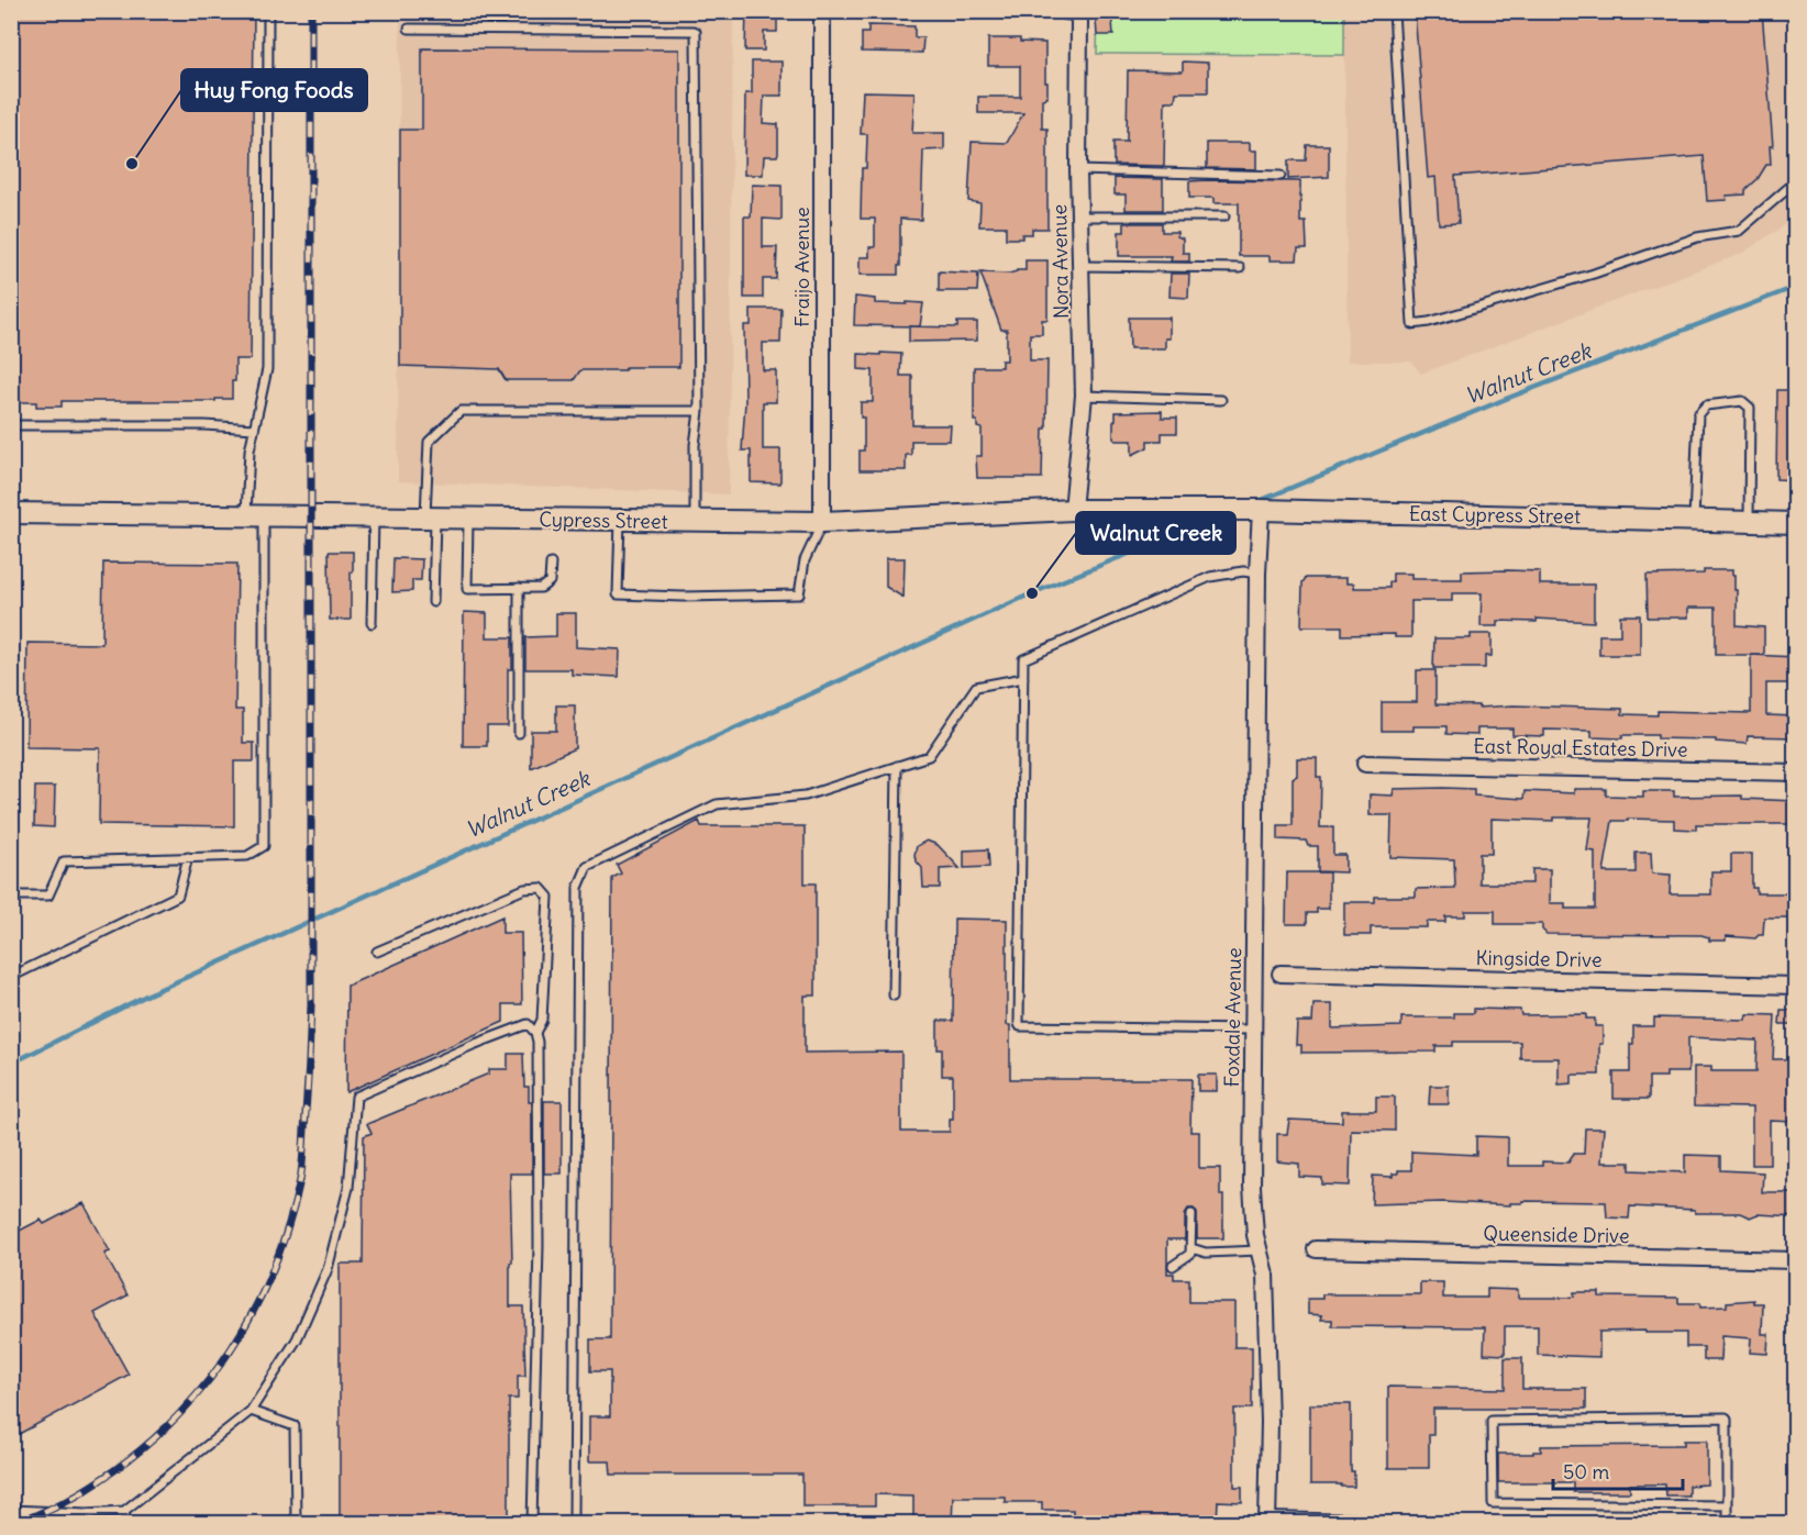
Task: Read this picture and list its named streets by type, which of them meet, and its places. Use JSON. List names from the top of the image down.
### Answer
{
  "streets": {
    "street": [
      "Nora Avenue",
      "Fraijo Avenue",
      "East Cypress Street",
      "Cypress Street",
      "East Royal Estates Drive",
      "Kingside Drive",
      "Foxdale Avenue",
      "Queenside Drive"
    ]
  },
  "crossings": [
    ["Nora Avenue", "Cypress Street"],
    ["Fraijo Avenue", "Cypress Street"],
    ["East Cypress Street", "Cypress Street"],
    ["East Cypress Street", "Foxdale Avenue"]
  ],
  "water": ["Walnut Creek"],
  "places": ["Huy Fong Foods", "Walnut Creek"],
  "scale_bar": "50 m"
}
